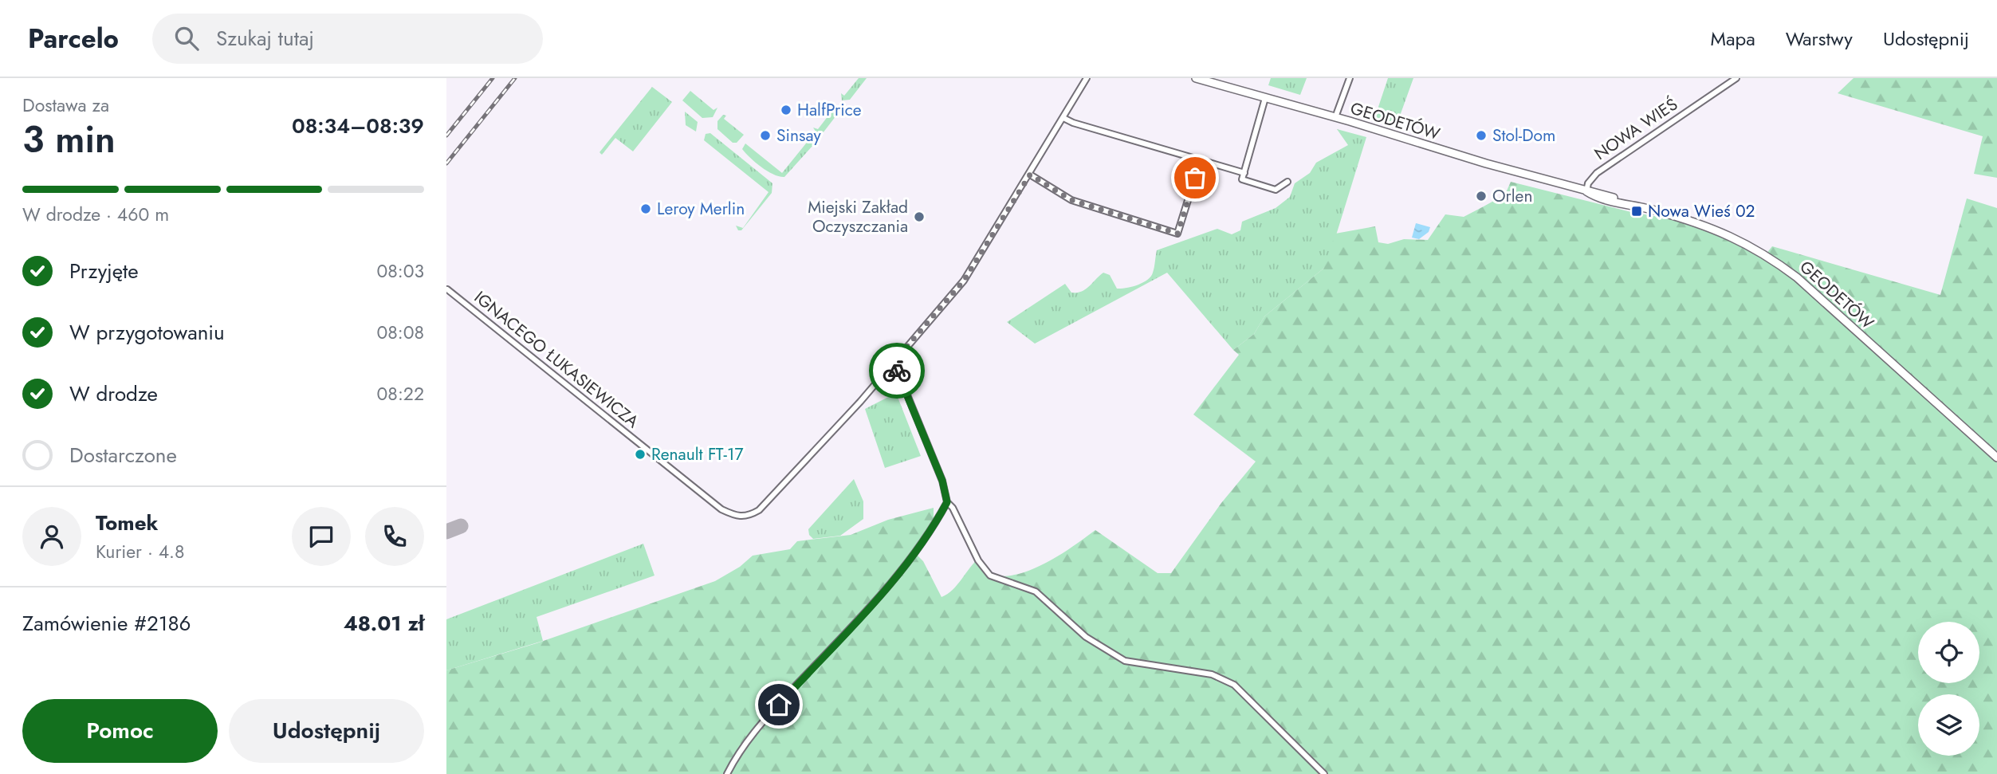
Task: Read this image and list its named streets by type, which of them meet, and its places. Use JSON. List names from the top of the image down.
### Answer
{
  "streets": {
    "main road": ["GEODETÓW"],
    "street": ["NOWA WIEŚ", "IGNACEGO ŁUKASIEWICZA"]
  },
  "crossings": [
    ["GEODETÓW", "NOWA WIEŚ"]
  ],
  "places": {
    "other": [
      "HalfPrice",
      "Sinsay",
      "Stol-Dom",
      "Orlen",
      "Leroy Merlin",
      "Miejski Zakład Oczyszczania",
      "Renault FT-17"
    ],
    "transit": ["Nowa Wieś 02"]
  },
  "page": {
    "header": "Parcelo",
    "search": "Szukaj tutaj",
    "nav": ["Mapa", "Warstwy", "Udostępnij"],
    "heading": ["3 min", "Dostawa za", "08:34–08:39"],
    "panel": [
      "Tomek",
      "Kurier · 4.8",
      "Zamówienie #2186",
      "48.01 zł"
    ],
    "bar": "W drodze · 460 m",
    "list": [
      ["Przyjęte", "08:03"],
      ["W przygotowaniu", "08:08"],
      ["W drodze", "08:22"],
      "Dostarczone"
    ],
    "buttons": ["Pomoc", "Udostępnij"]
  }
}
